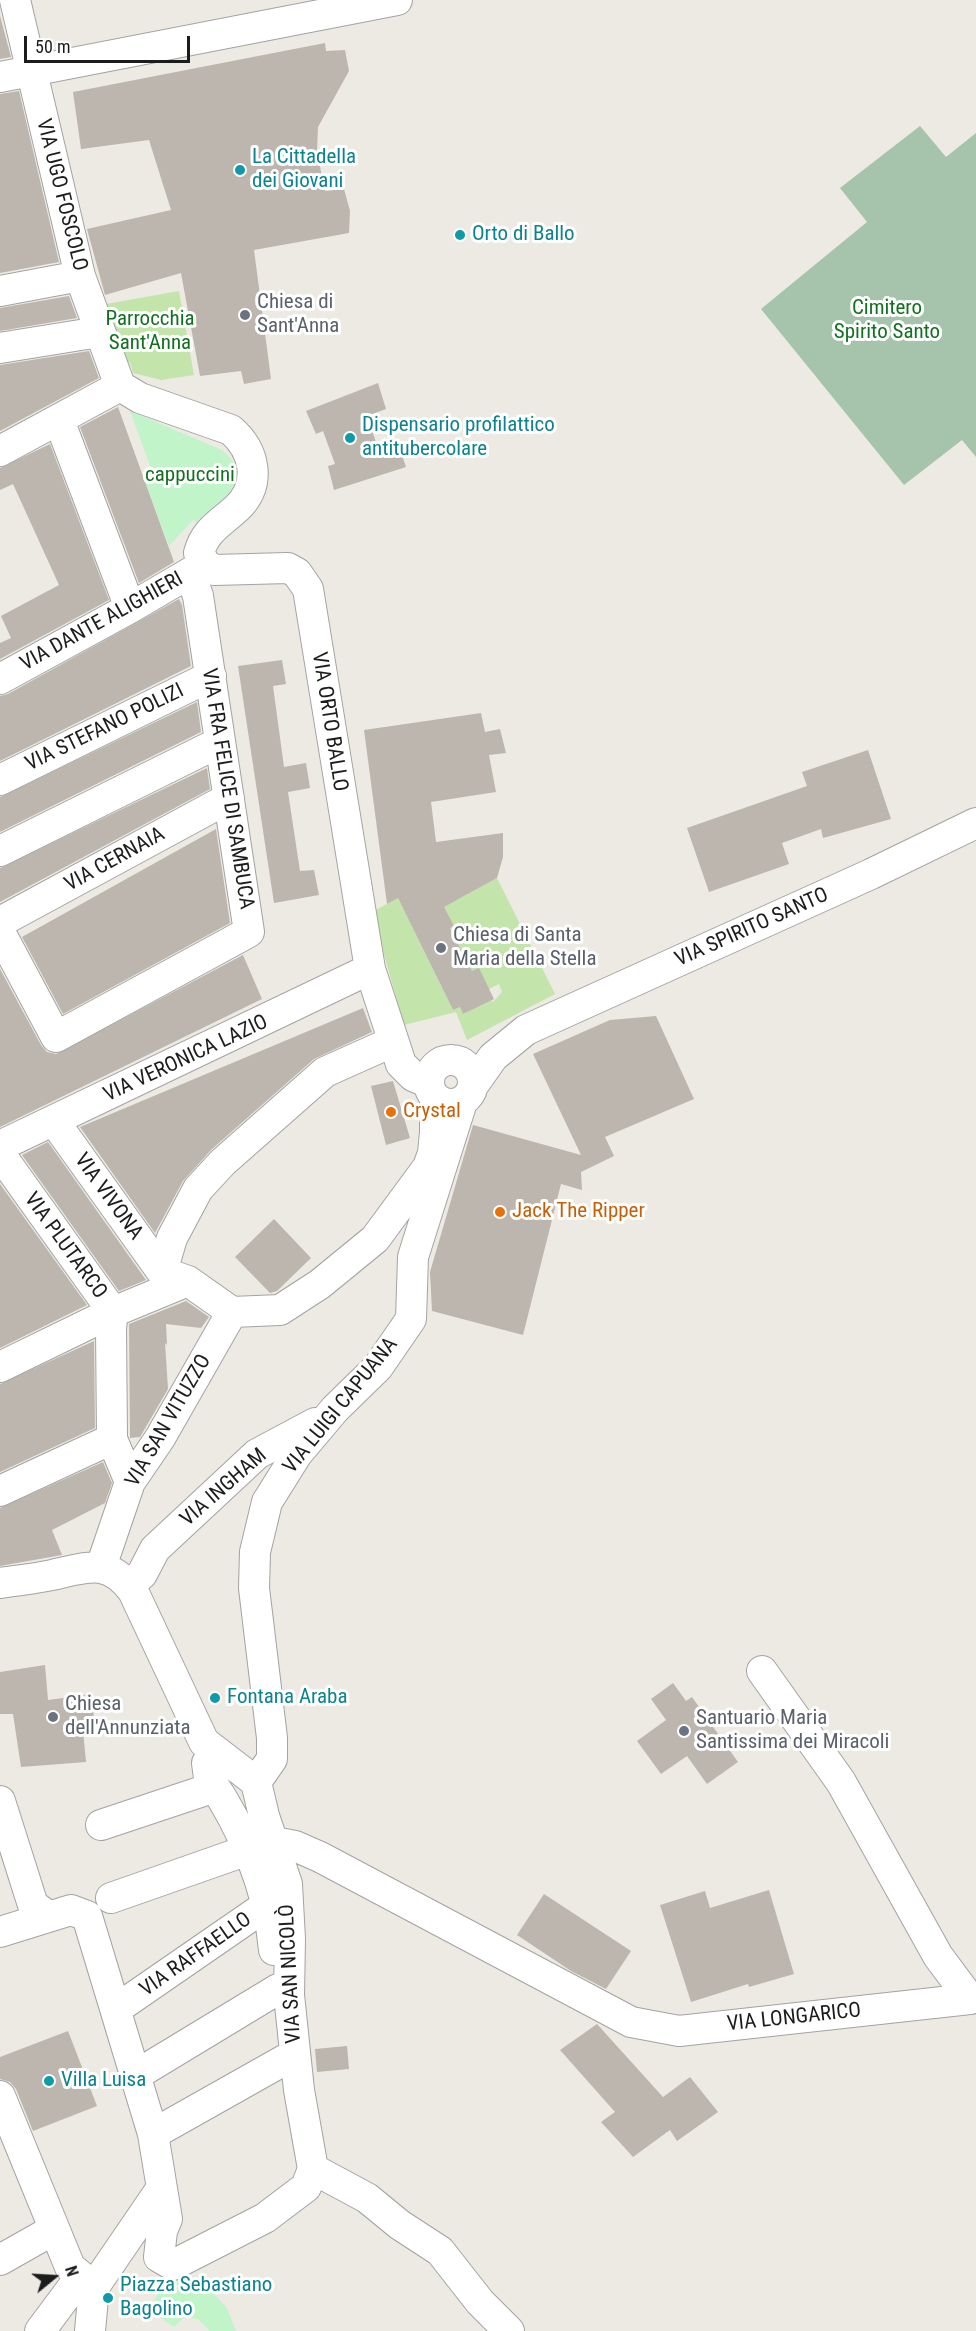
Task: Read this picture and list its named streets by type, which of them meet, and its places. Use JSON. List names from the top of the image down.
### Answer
{
  "streets": {
    "street": [
      "VIA UGO FOSCOLO",
      "VIA DANTE ALIGHIERI",
      "VIA ORTO BALLO",
      "VIA STEFANO POLIZI",
      "VIA FRA FELICE DI SAMBUCA",
      "VIA CERNAIA",
      "VIA SPIRITO SANTO",
      "VIA VERONICA LAZIO",
      "VIA VIVONA",
      "VIA PLUTARCO",
      "VIA LUIGI CAPUANA",
      "VIA SAN VITUZZO",
      "VIA INGHAM",
      "VIA RAFFAELLO",
      "VIA SAN NICOLÒ",
      "VIA LONGARICO"
    ]
  },
  "crossings": [
    ["VIA UGO FOSCOLO", "VIA FRA FELICE DI SAMBUCA"],
    ["VIA DANTE ALIGHIERI", "VIA ORTO BALLO"],
    ["VIA DANTE ALIGHIERI", "VIA FRA FELICE DI SAMBUCA"],
    ["VIA ORTO BALLO", "VIA FRA FELICE DI SAMBUCA"],
    ["VIA ORTO BALLO", "VIA VERONICA LAZIO"],
    ["VIA STEFANO POLIZI", "VIA FRA FELICE DI SAMBUCA"],
    ["VIA FRA FELICE DI SAMBUCA", "VIA CERNAIA"],
    ["VIA SPIRITO SANTO", "VIA LUIGI CAPUANA"],
    ["VIA VERONICA LAZIO", "VIA VIVONA"],
    ["VIA PLUTARCO", "VIA SAN VITUZZO"],
    ["VIA LUIGI CAPUANA", "VIA INGHAM"],
    ["VIA LUIGI CAPUANA", "VIA SAN NICOLÒ"],
    ["VIA SAN NICOLÒ", "VIA LONGARICO"]
  ],
  "parks": ["Cimitero Spirito Santo", "Parrocchia Sant'Anna", "cappuccini"],
  "places": [
    "La Cittadella dei Giovani",
    "Orto di Ballo",
    "Chiesa di Sant'Anna",
    "Dispensario profilattico antitubercolare",
    "Chiesa di Santa Maria della Stella",
    "Crystal",
    "Jack The Ripper",
    "Fontana Araba",
    "Chiesa dell'Annunziata",
    "Santuario Maria Santissima dei Miracoli",
    "Villa Luisa",
    "Piazza Sebastiano Bagolino"
  ],
  "scale_bar": "50 m",
  "north": "right"
}
